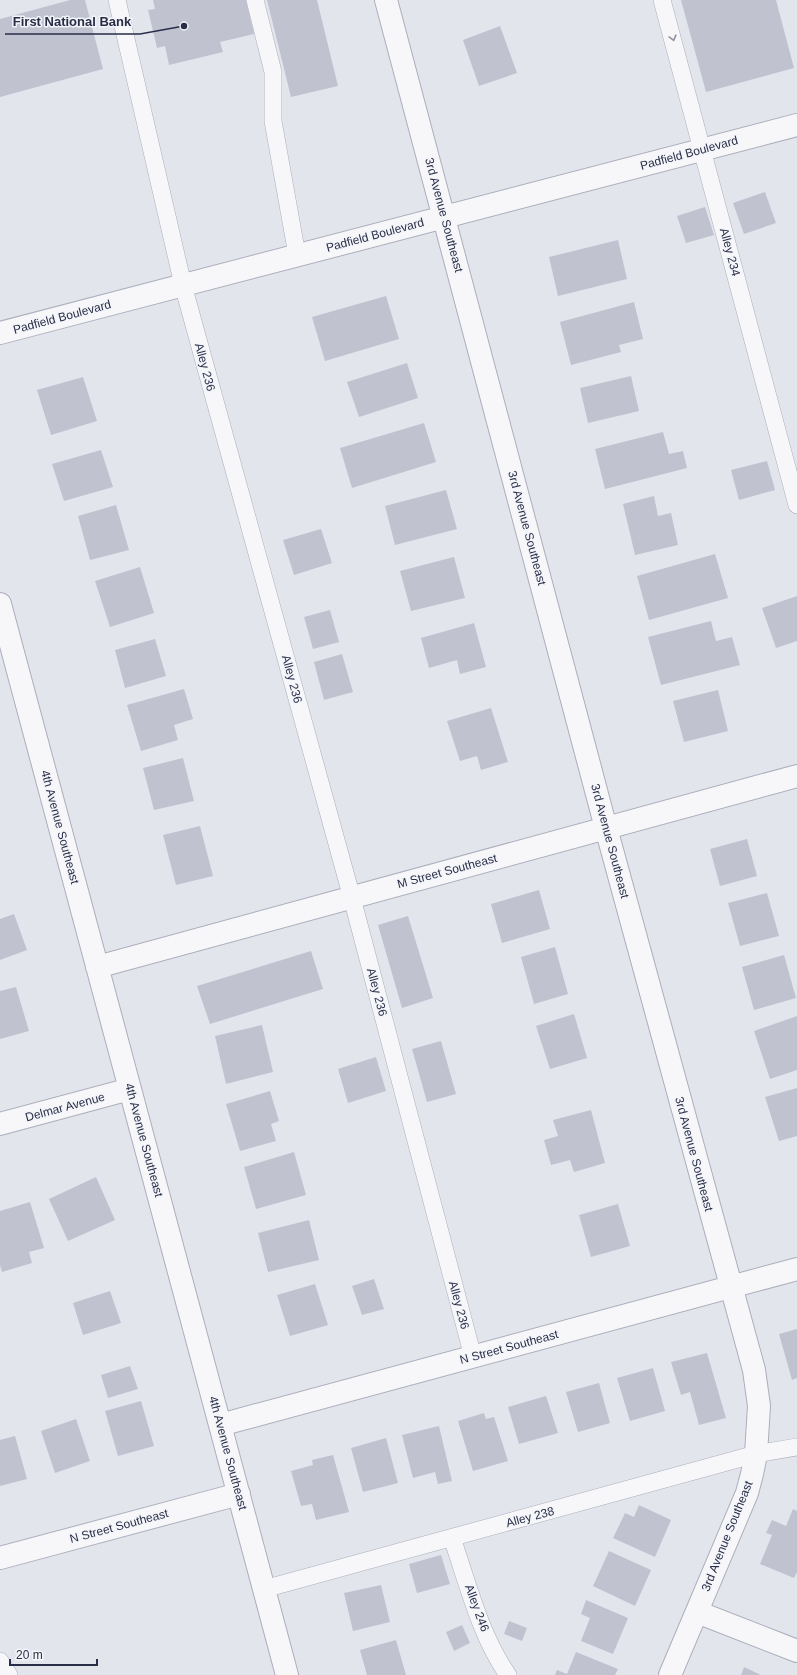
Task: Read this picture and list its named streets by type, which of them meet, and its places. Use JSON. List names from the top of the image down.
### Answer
{
  "streets": {
    "street": [
      "Padfield Boulevard",
      "3rd Avenue Southeast",
      "4th Avenue Southeast",
      "M Street Southeast",
      "Delmar Avenue",
      "N Street Southeast"
    ],
    "lane": [
      "Alley 234",
      "Alley 236",
      "Alley 238",
      "Alley 246"
    ]
  },
  "crossings": [
    ["Padfield Boulevard", "3rd Avenue Southeast"],
    ["Padfield Boulevard", "Alley 234"],
    ["Padfield Boulevard", "Alley 236"],
    ["3rd Avenue Southeast", "M Street Southeast"],
    ["3rd Avenue Southeast", "N Street Southeast"],
    ["3rd Avenue Southeast", "Alley 238"],
    ["Alley 236", "M Street Southeast"],
    ["Alley 236", "N Street Southeast"],
    ["4th Avenue Southeast", "M Street Southeast"],
    ["4th Avenue Southeast", "Delmar Avenue"],
    ["4th Avenue Southeast", "N Street Southeast"],
    ["4th Avenue Southeast", "Alley 238"],
    ["Alley 238", "Alley 246"]
  ],
  "places": ["First National Bank"],
  "scale_bar": "20 m"
}
